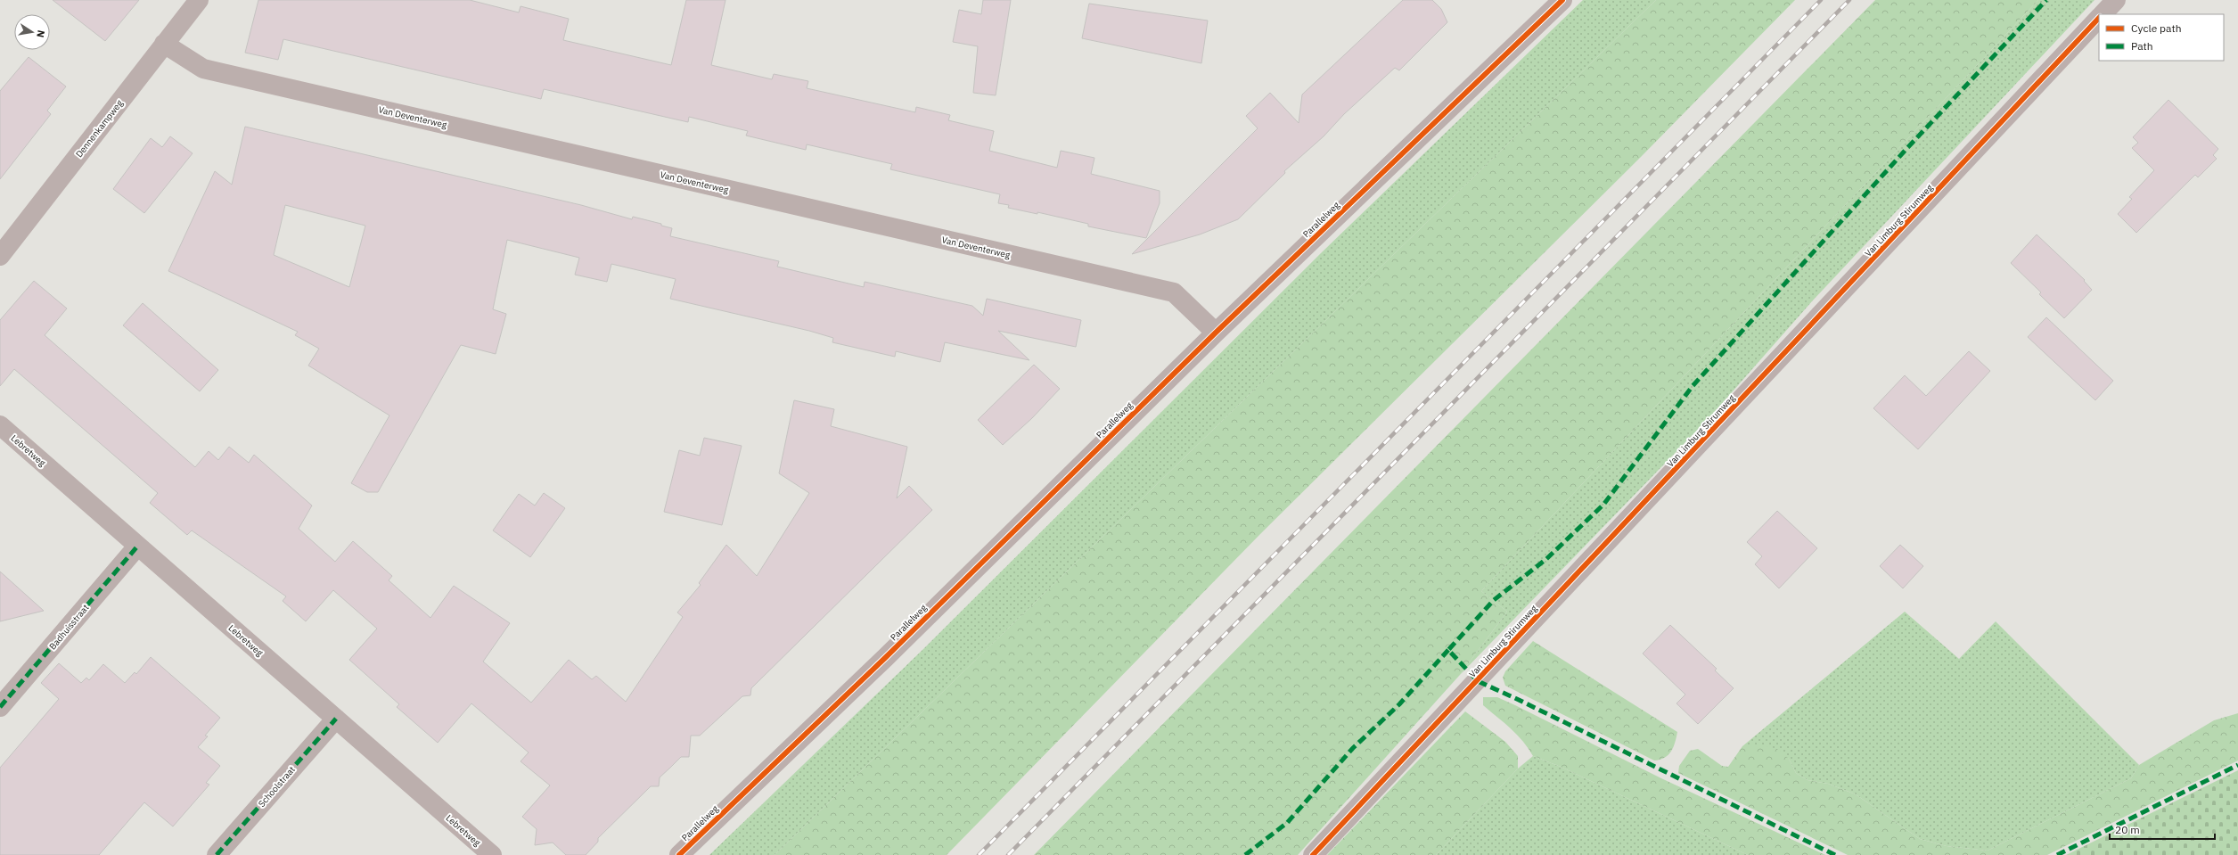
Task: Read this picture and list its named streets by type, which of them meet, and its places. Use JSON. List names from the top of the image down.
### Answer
{
  "streets": {
    "street": [
      "Van Deventerweg",
      "Dennenkampweg",
      "Parallelweg",
      "Van Limburg Stirumweg",
      "Lebretweg",
      "Badhuisstraat",
      "Schoolstraat"
    ]
  },
  "crossings": [
    ["Van Deventerweg", "Dennenkampweg"],
    ["Van Deventerweg", "Parallelweg"],
    ["Lebretweg", "Badhuisstraat"],
    ["Lebretweg", "Schoolstraat"]
  ],
  "legend": ["Cycle path", "Path"],
  "scale_bar": "20 m",
  "north": "right"
}
